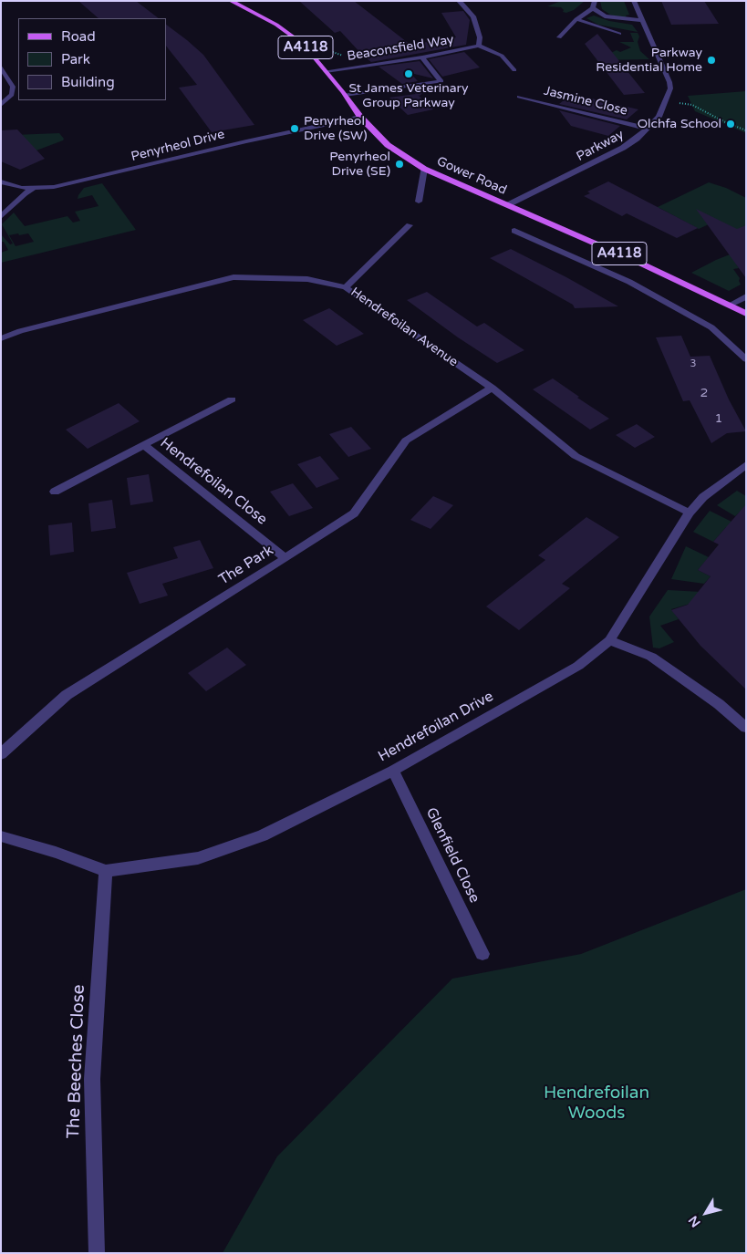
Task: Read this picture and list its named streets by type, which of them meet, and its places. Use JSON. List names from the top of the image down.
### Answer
{
  "streets": {
    "main road": ["A4118", "Gower Road"],
    "street": [
      "Beaconsfield Way",
      "Jasmine Close",
      "Penyrheol Drive",
      "Parkway",
      "Hendrefoilan Avenue",
      "Hendrefoilan Close",
      "The Park",
      "Hendrefoilan Drive",
      "Glenfield Close",
      "The Beeches Close"
    ]
  },
  "crossings": [
    ["Beaconsfield Way", "Gower Road"],
    ["Jasmine Close", "Parkway"],
    ["Penyrheol Drive", "Gower Road"],
    ["Parkway", "Gower Road"],
    ["Hendrefoilan Avenue", "The Park"],
    ["Hendrefoilan Avenue", "Hendrefoilan Drive"],
    ["Hendrefoilan Close", "The Park"],
    ["Hendrefoilan Drive", "Glenfield Close"],
    ["Hendrefoilan Drive", "The Beeches Close"]
  ],
  "parks": ["Hendrefoilan Woods"],
  "places": [
    "Parkway Residential Home",
    "St James Veterinary Group Parkway",
    "Olchfa School",
    "Penyrheol Drive (SW)",
    "Penyrheol Drive (SE)"
  ],
  "house_numbers": ["3", "2", "1"],
  "legend": ["Road", "Park", "Building"],
  "north": "bottom left"
}
